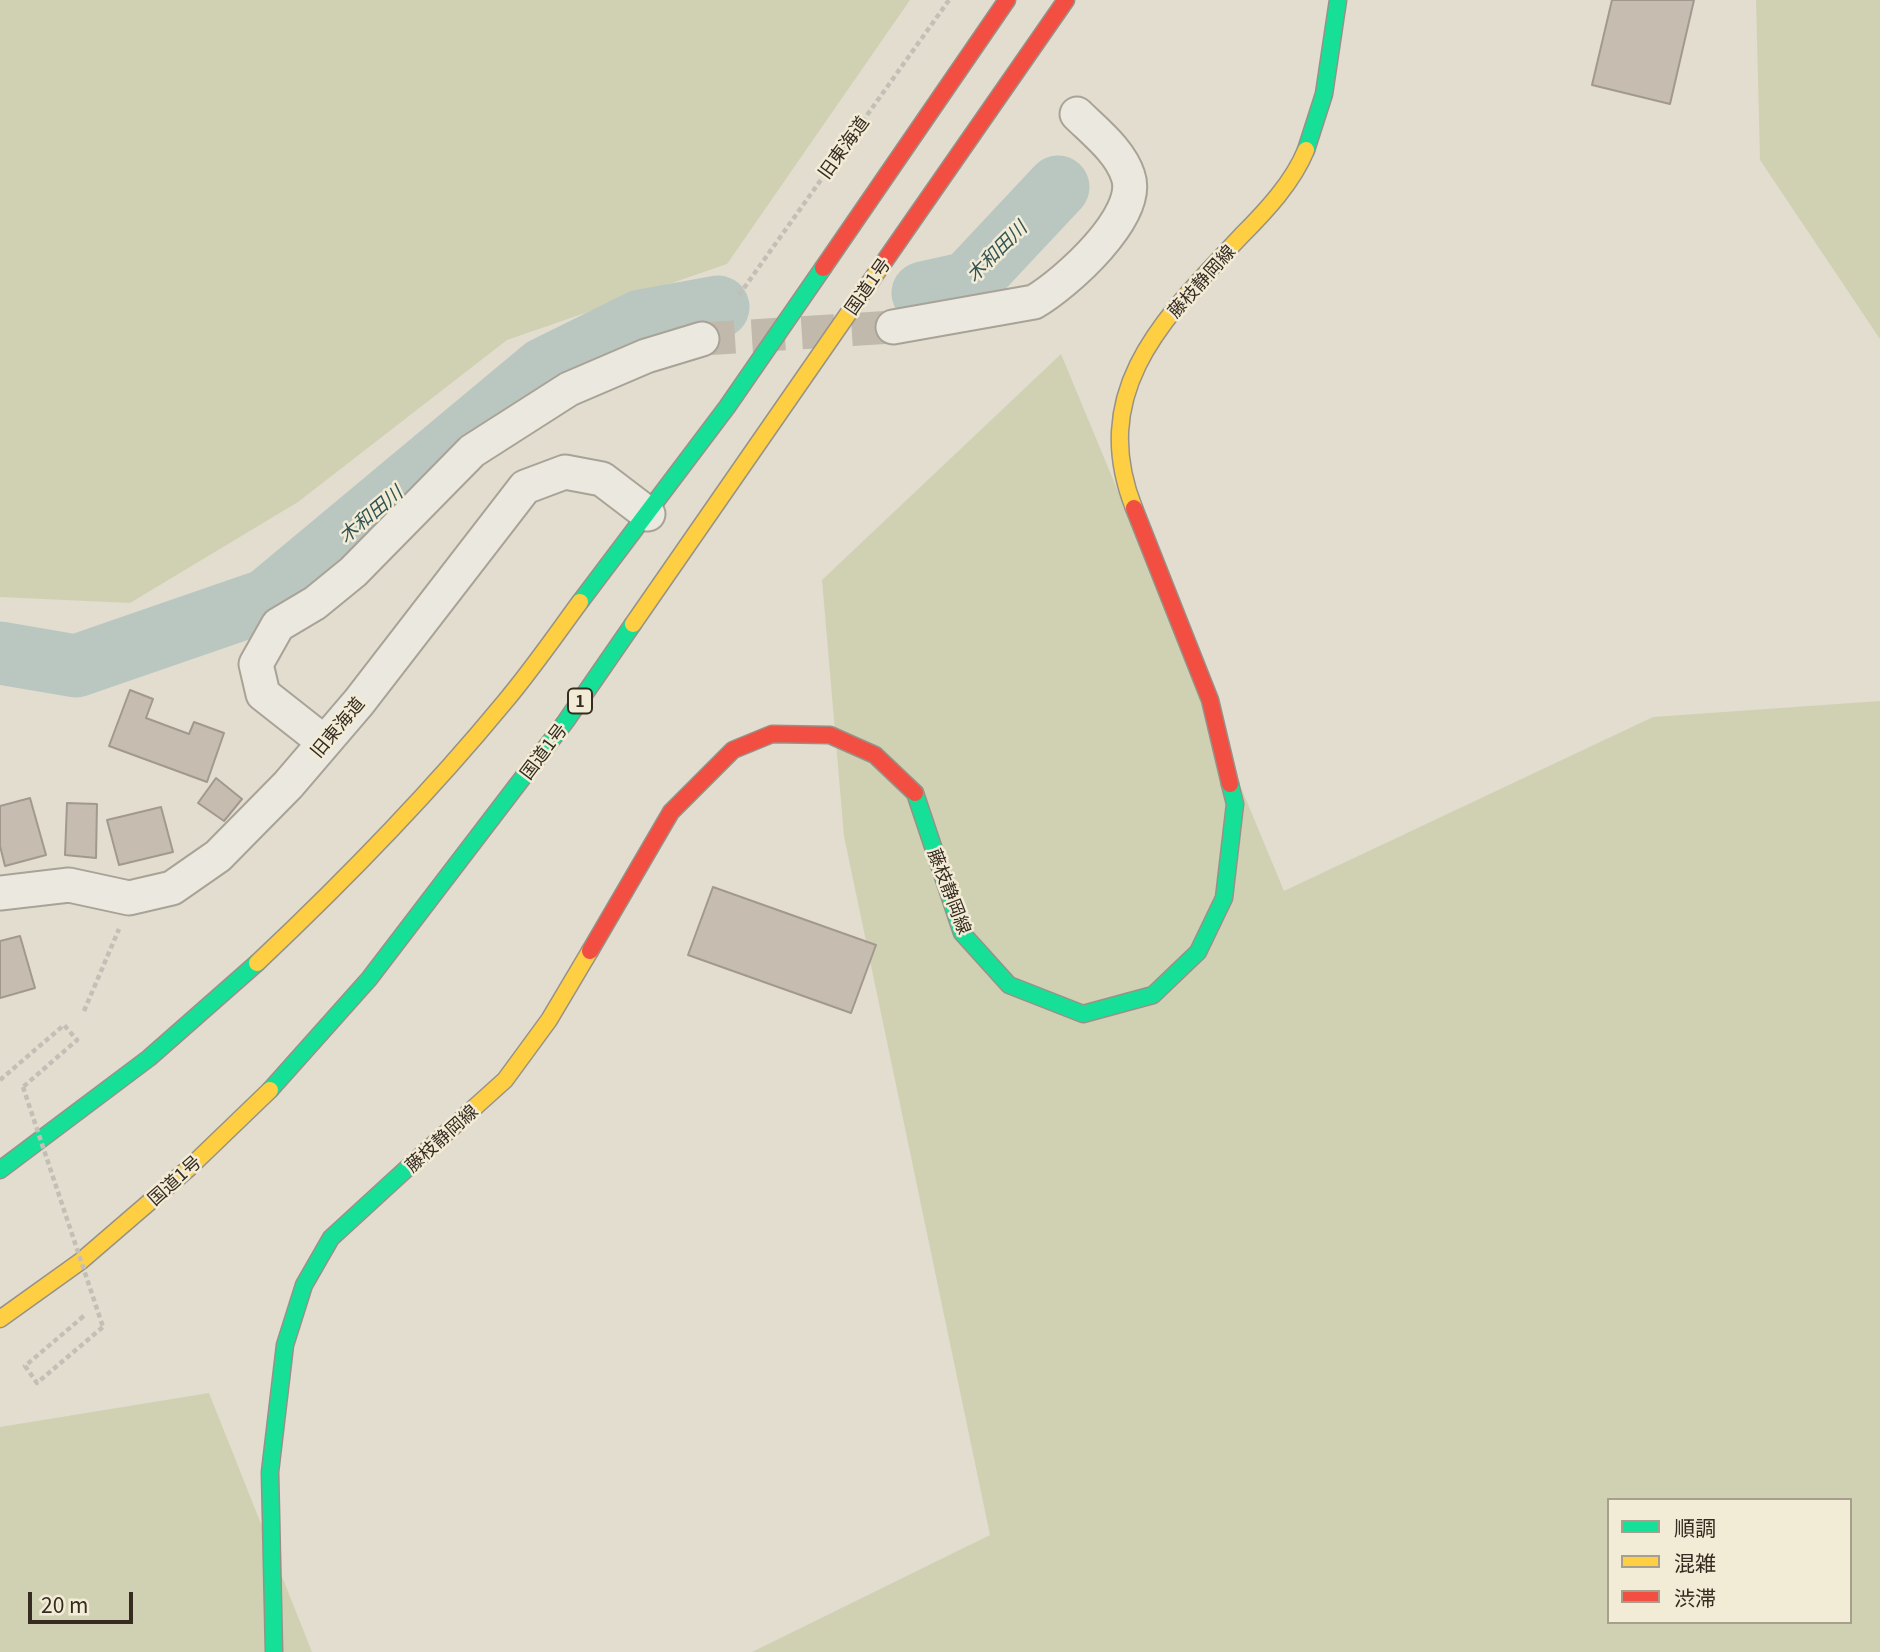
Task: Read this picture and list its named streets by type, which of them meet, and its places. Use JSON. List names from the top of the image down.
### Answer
{
  "streets": {
    "main road": ["藤枝静岡線", "国道1号", "1"],
    "street": ["旧東海道"]
  },
  "water": ["木和田川"],
  "legend": ["順調", "混雑", "渋滞"],
  "scale_bar": "20 m"
}
